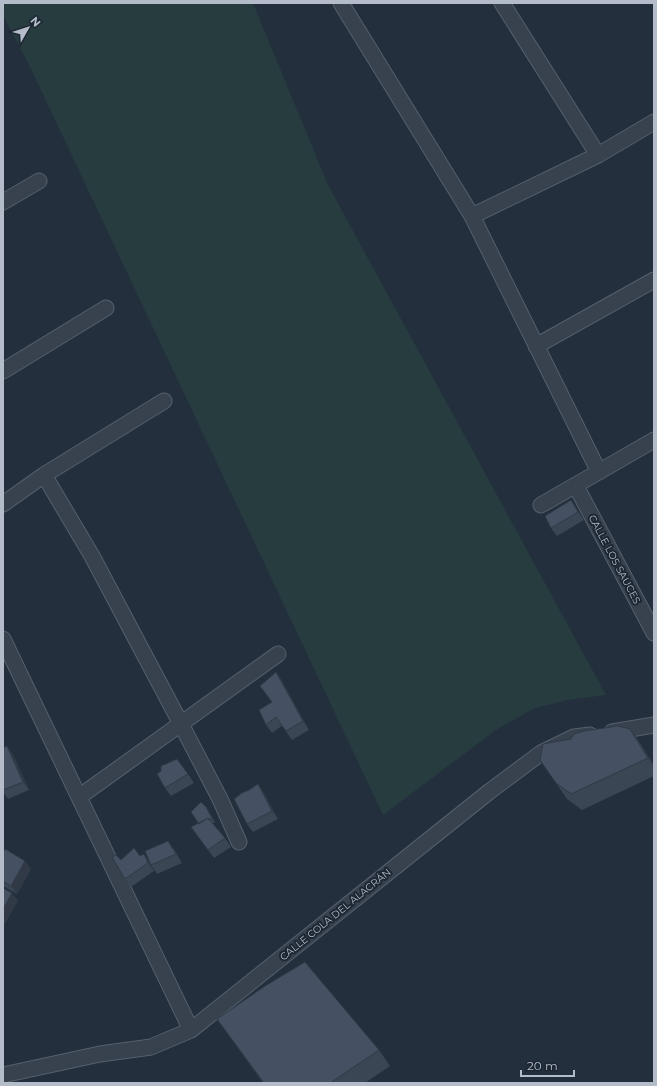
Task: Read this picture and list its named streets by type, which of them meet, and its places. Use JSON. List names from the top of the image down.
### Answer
{
  "streets": {
    "street": ["CALLE LOS SAUCES", "CALLE COLA DEL ALACRÁN"]
  },
  "scale_bar": "20 m",
  "north": "top right"
}
